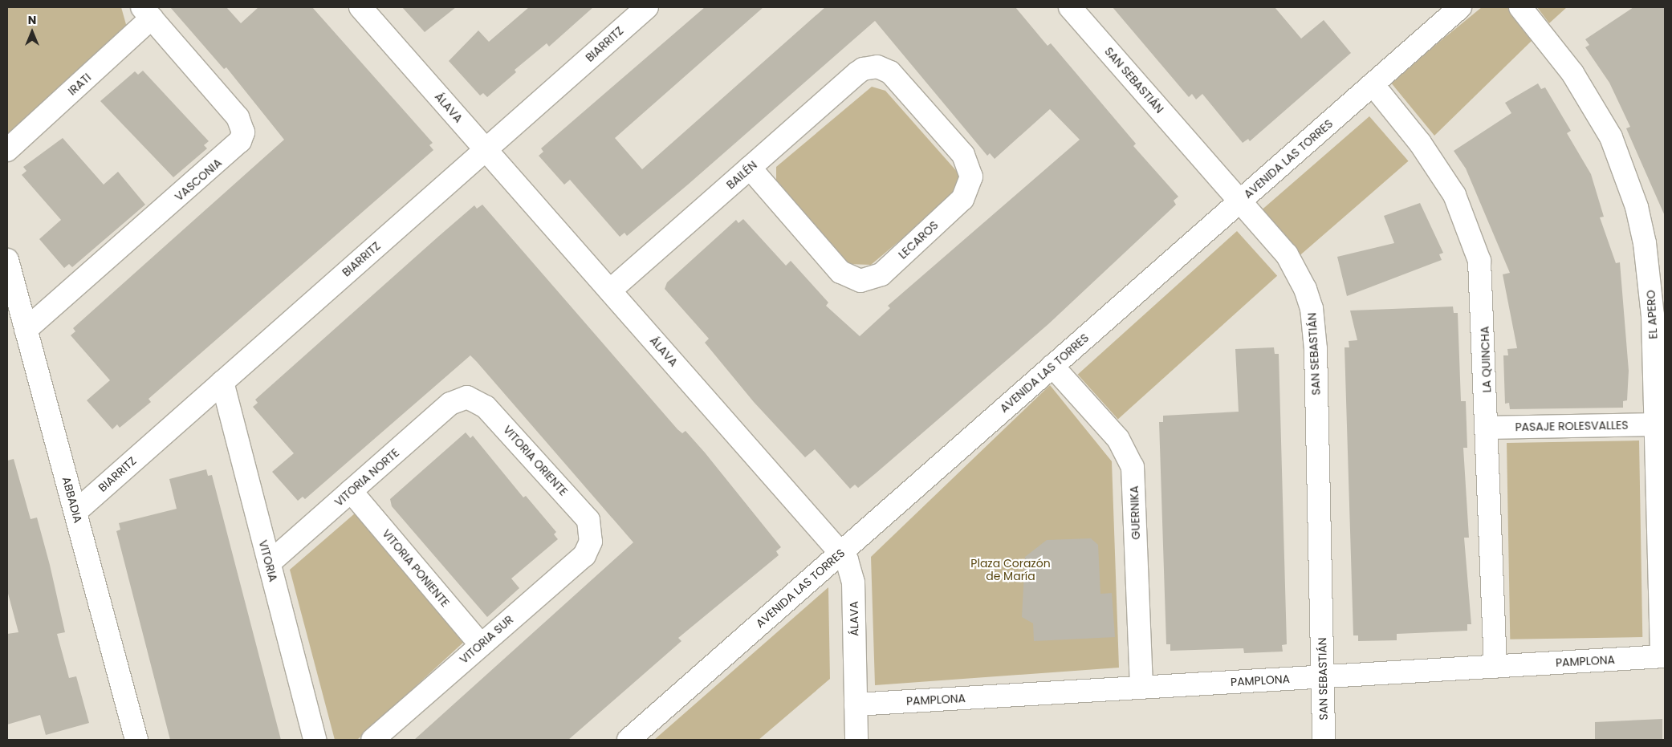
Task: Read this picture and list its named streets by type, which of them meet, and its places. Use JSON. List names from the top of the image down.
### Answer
{
  "streets": {
    "street": [
      "BIARRITZ",
      "SAN SEBASTIÁN",
      "IRATI",
      "ÁLAVA",
      "AVENIDA LAS TORRES",
      "BAILÉN",
      "VASCONIA",
      "LECAROS",
      "EL APERO",
      "LA QUINCHA",
      "PASAJE ROLESVALLES",
      "VITORIA ORIENTE",
      "VITORIA NORTE",
      "ABBADIA",
      "GUERNIKA",
      "VITORIA",
      "VITORIA PONIENTE",
      "VITORIA SUR",
      "PAMPLONA"
    ]
  },
  "crossings": [
    ["BIARRITZ", "ÁLAVA"],
    ["BIARRITZ", "ABBADIA"],
    ["BIARRITZ", "VITORIA"],
    ["SAN SEBASTIÁN", "AVENIDA LAS TORRES"],
    ["SAN SEBASTIÁN", "PAMPLONA"],
    ["IRATI", "VASCONIA"],
    ["ÁLAVA", "AVENIDA LAS TORRES"],
    ["ÁLAVA", "BAILÉN"],
    ["ÁLAVA", "PAMPLONA"],
    ["AVENIDA LAS TORRES", "LA QUINCHA"],
    ["AVENIDA LAS TORRES", "GUERNIKA"],
    ["BAILÉN", "LECAROS"],
    ["VASCONIA", "ABBADIA"],
    ["EL APERO", "PASAJE ROLESVALLES"],
    ["EL APERO", "PAMPLONA"],
    ["LA QUINCHA", "PASAJE ROLESVALLES"],
    ["LA QUINCHA", "PAMPLONA"],
    ["VITORIA ORIENTE", "VITORIA NORTE"],
    ["VITORIA ORIENTE", "VITORIA SUR"],
    ["VITORIA NORTE", "VITORIA"],
    ["VITORIA NORTE", "VITORIA PONIENTE"],
    ["GUERNIKA", "PAMPLONA"],
    ["VITORIA PONIENTE", "VITORIA SUR"]
  ],
  "parks": ["Plaza Corazón de María"],
  "north": "top"
}
